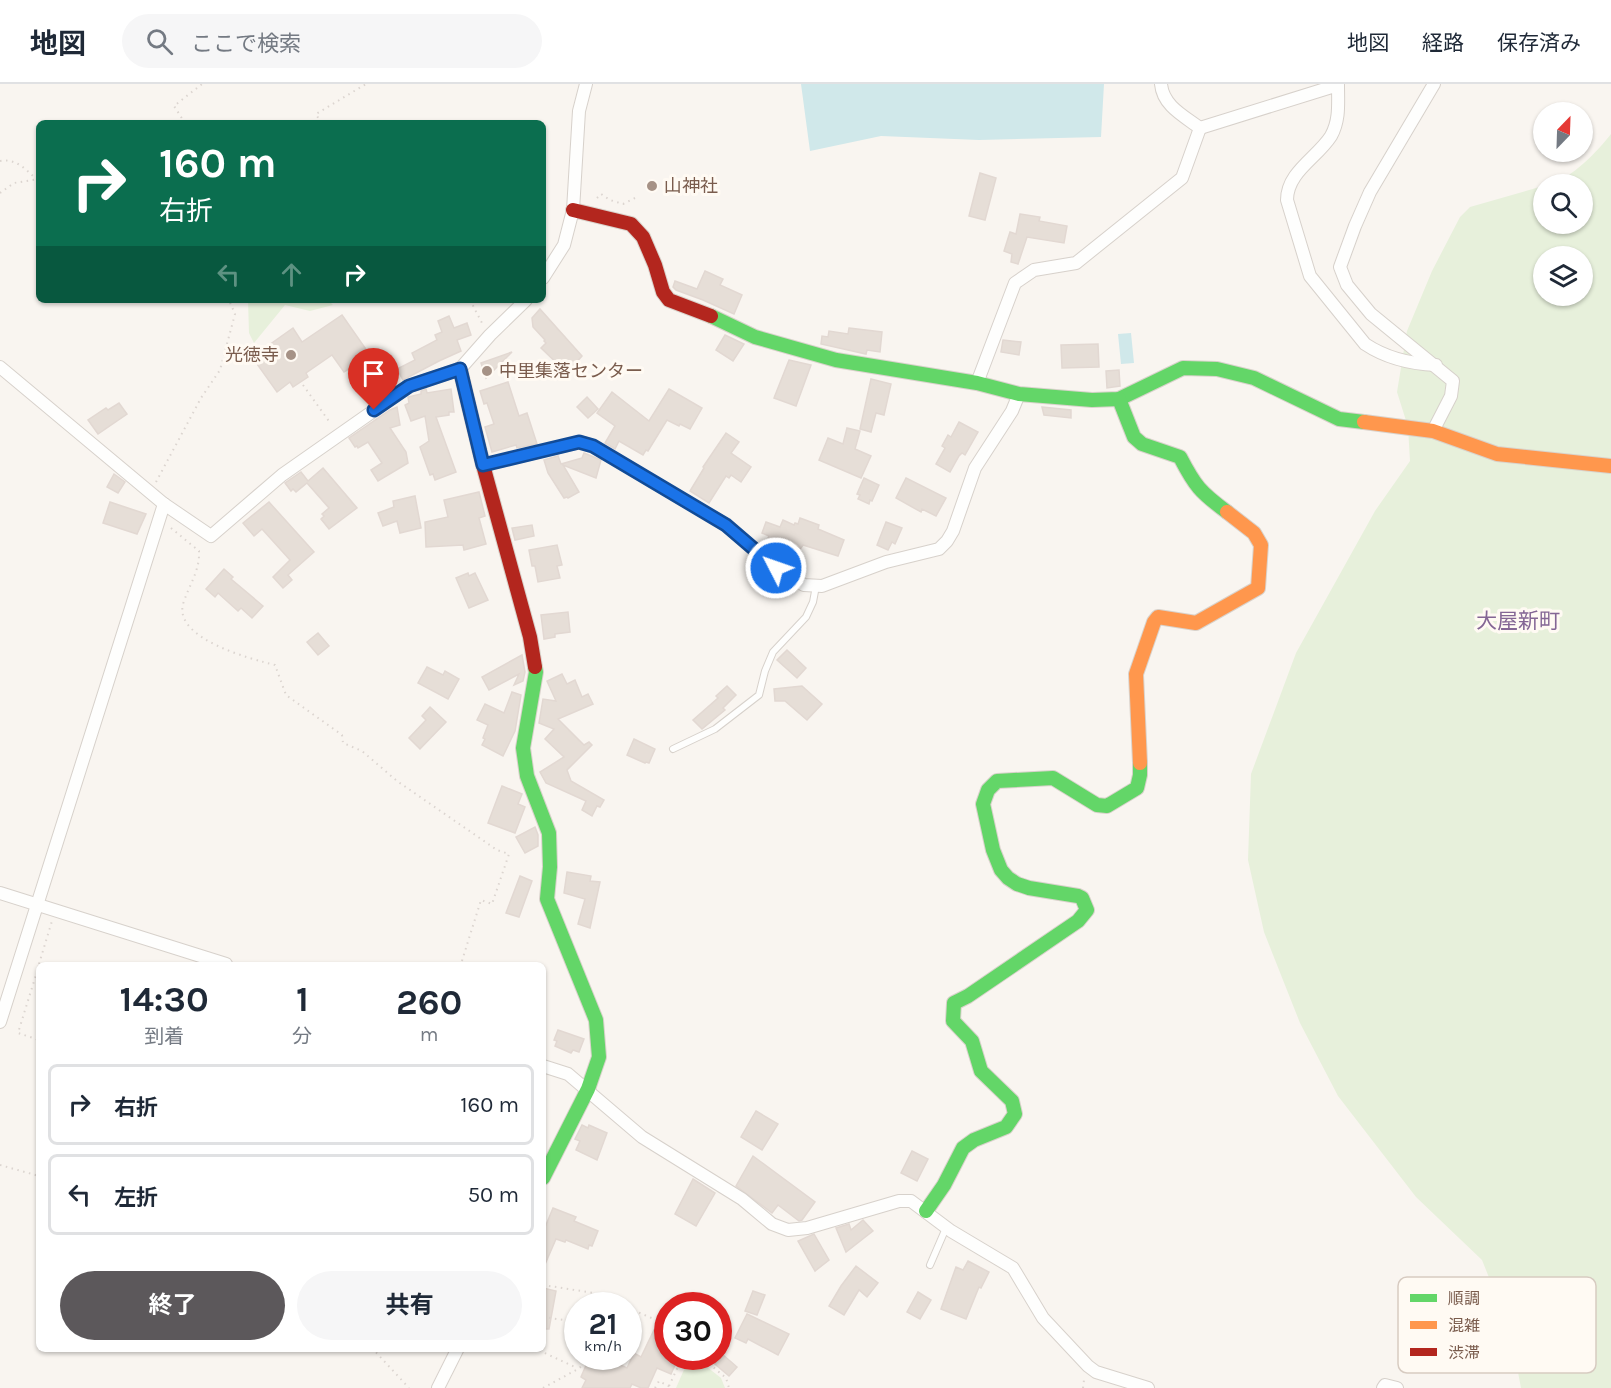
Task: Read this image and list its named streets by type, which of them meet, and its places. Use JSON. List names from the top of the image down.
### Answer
{
  "districts": ["大屋新町"],
  "places": ["山神社", "光徳寺", "中里集落センター"],
  "legend": ["順調", "混雑", "渋滞"],
  "north": "top right",
  "page": {
    "header": "地図",
    "search": "ここで検索",
    "nav": ["地図", "経路", "保存済み"],
    "turn": ["160 m", "右折"],
    "eta": [
      "14:30",
      "到着",
      "1",
      "分",
      "260",
      "m"
    ],
    "list": [
      {
        "name": "右折",
        "value": "160 m"
      },
      {
        "name": "左折",
        "value": "50 m"
      }
    ],
    "buttons": ["終了", "共有"],
    "speed": "21 km/h",
    "limit": "30"
  }
}
